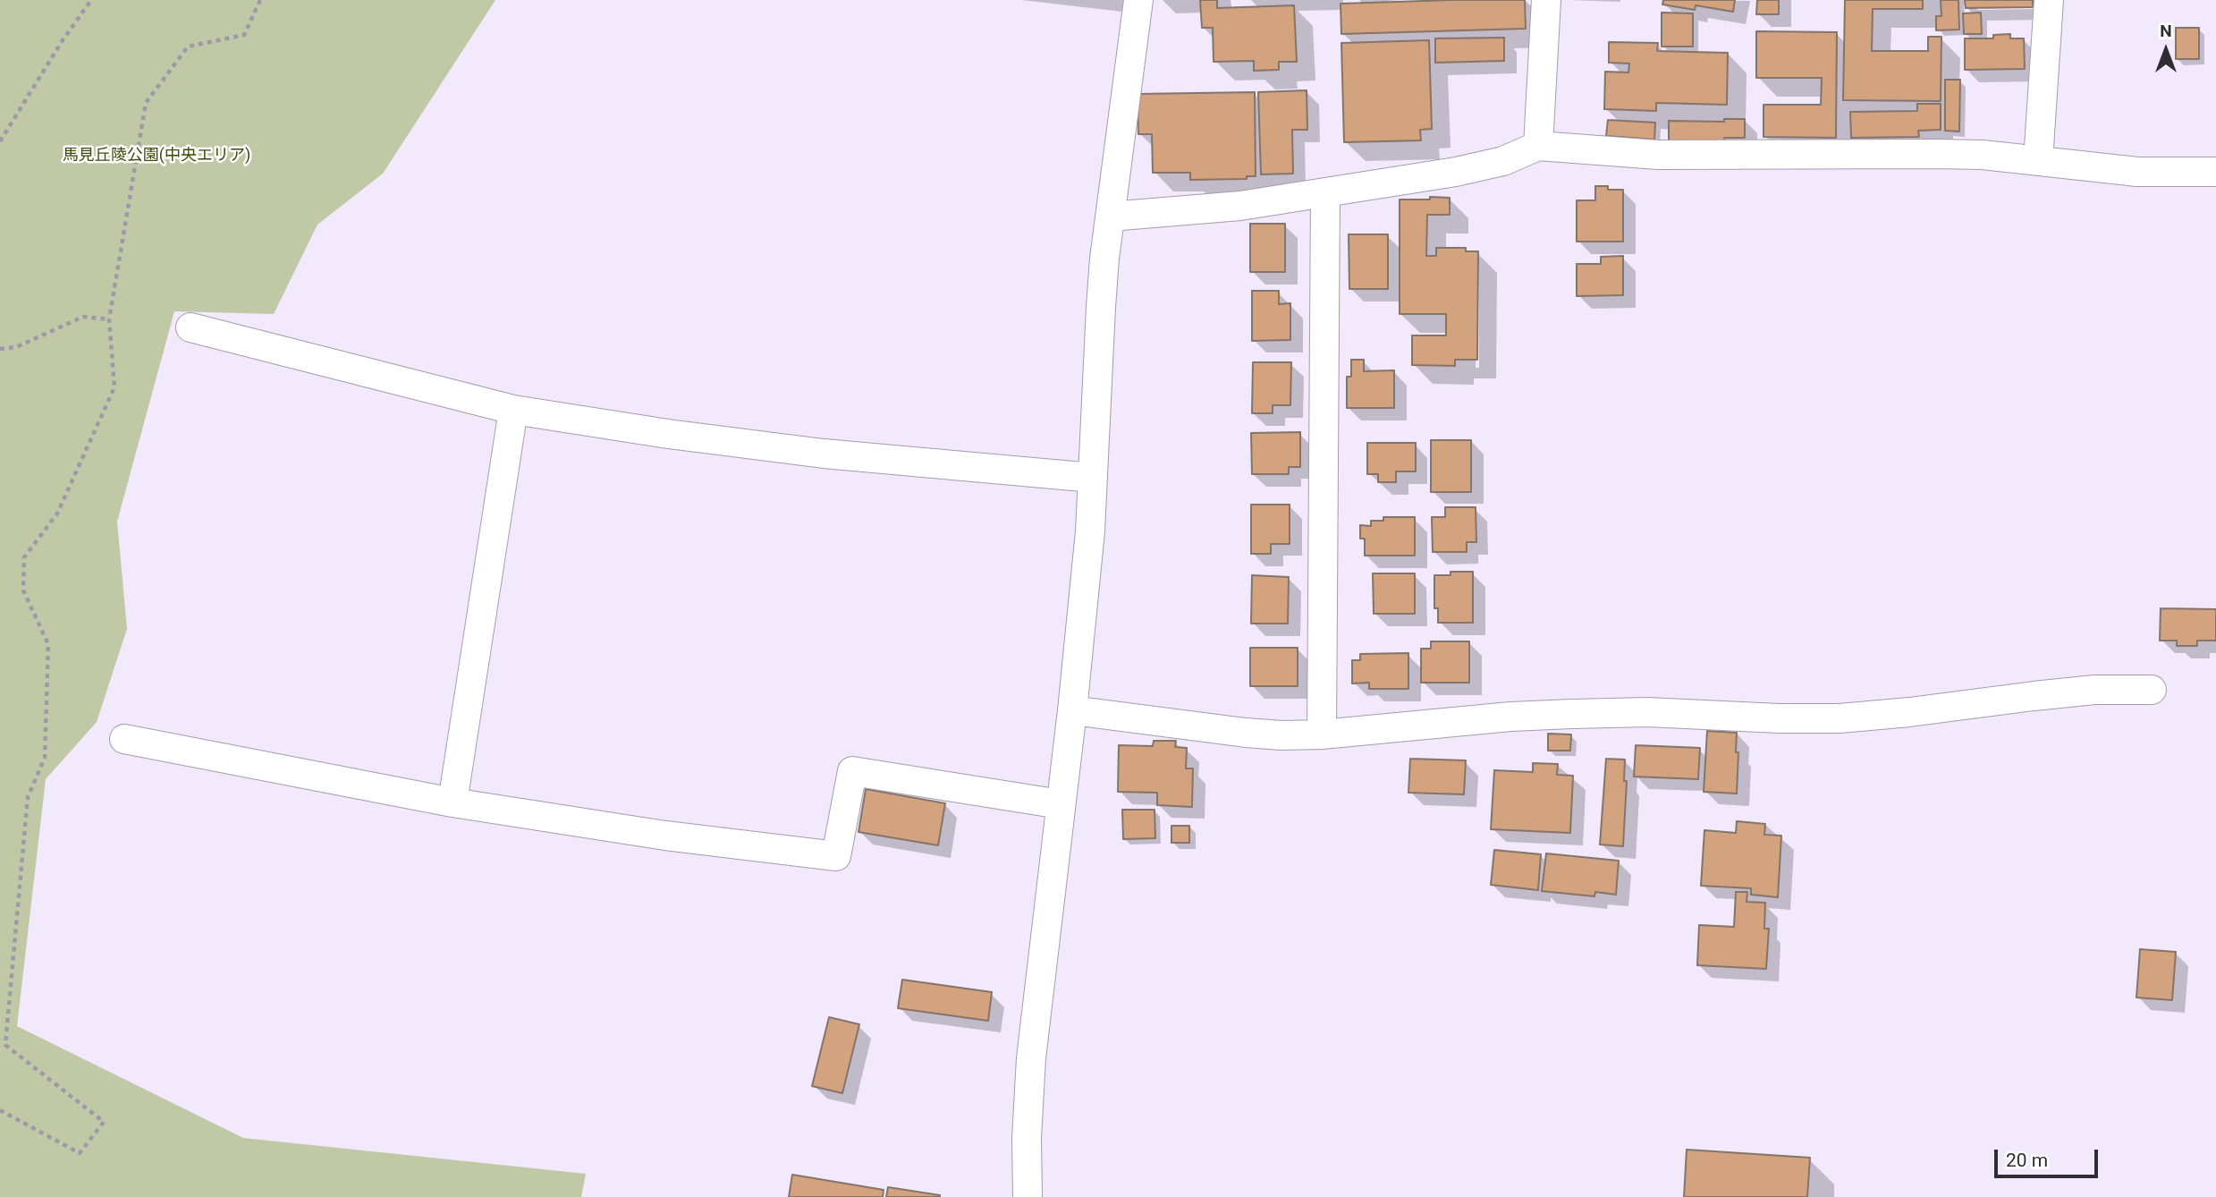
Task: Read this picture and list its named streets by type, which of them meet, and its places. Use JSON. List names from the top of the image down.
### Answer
{
  "parks": ["馬見丘陵公園(中央エリア)"],
  "scale_bar": "20 m",
  "north": "top"
}
